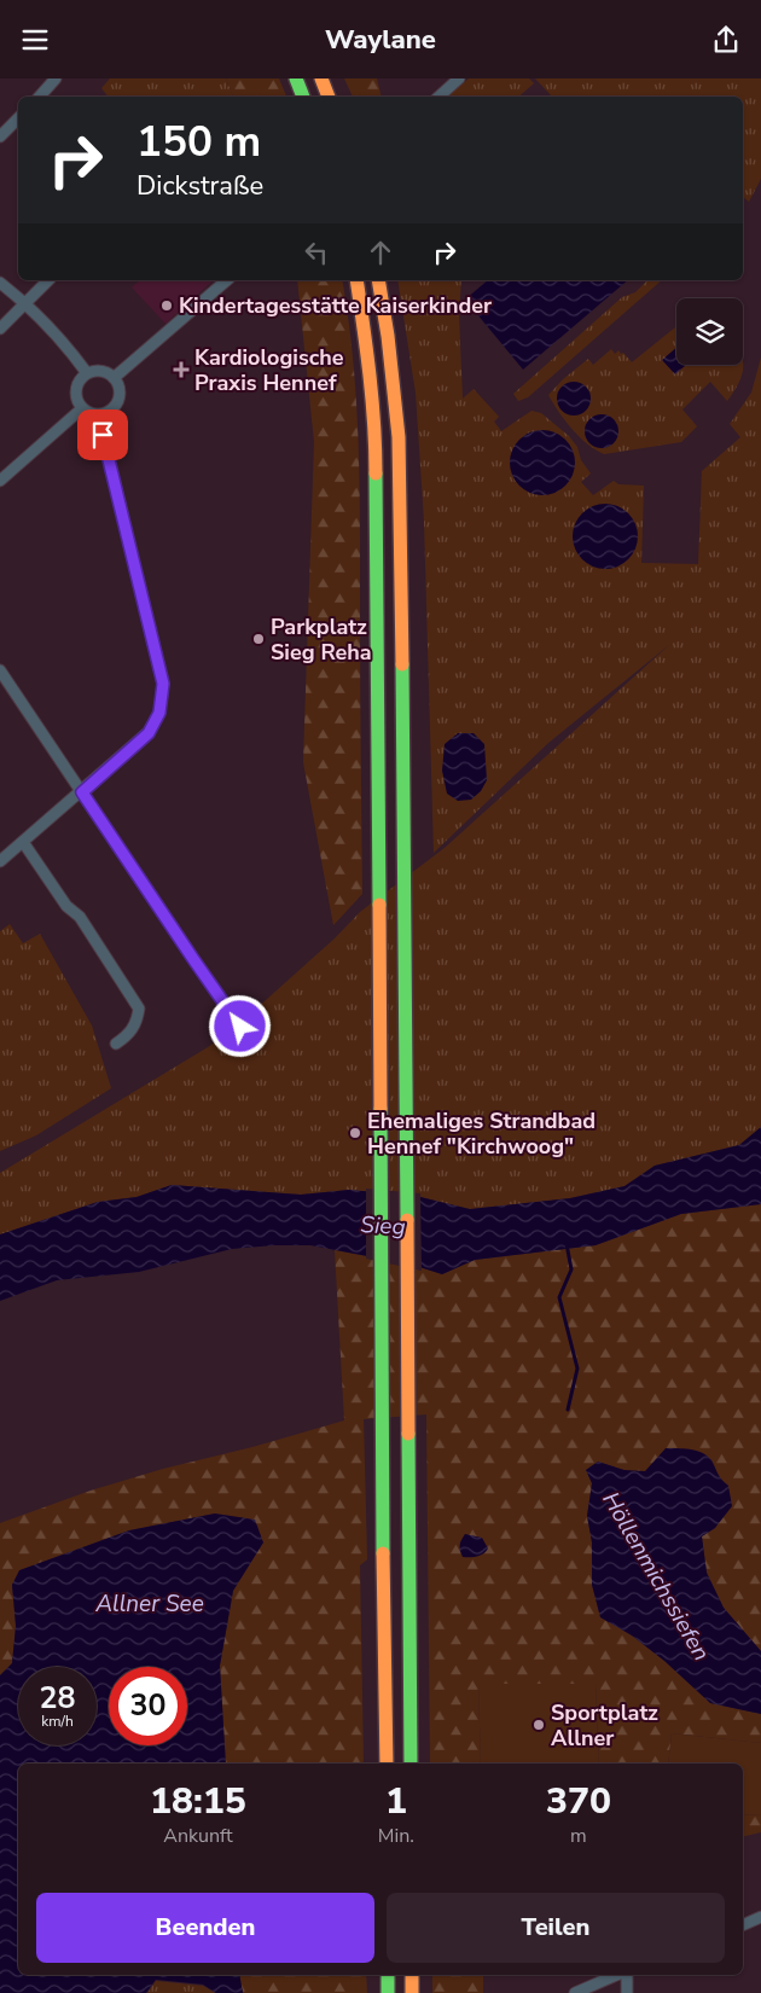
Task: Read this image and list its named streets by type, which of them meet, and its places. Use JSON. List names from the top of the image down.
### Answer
{
  "water": ["Sieg", "Höllenmichssiefen", "Allner See"],
  "places": {
    "other": [
      "Kindertagesstätte Kaiserkinder",
      "Parkplatz Sieg Reha",
      "Ehemaliges Strandbad Hennef \"Kirchwoog\"",
      "Sportplatz Allner"
    ],
    "health": ["Kardiologische Praxis Hennef"]
  },
  "page": {
    "header": "Waylane",
    "turn": ["150 m", "Dickstraße"],
    "speed": "28 km/h",
    "limit": "30",
    "eta": [
      "18:15",
      "Ankunft",
      "1",
      "Min.",
      "370",
      "m"
    ],
    "buttons": ["Beenden", "Teilen"]
  }
}
